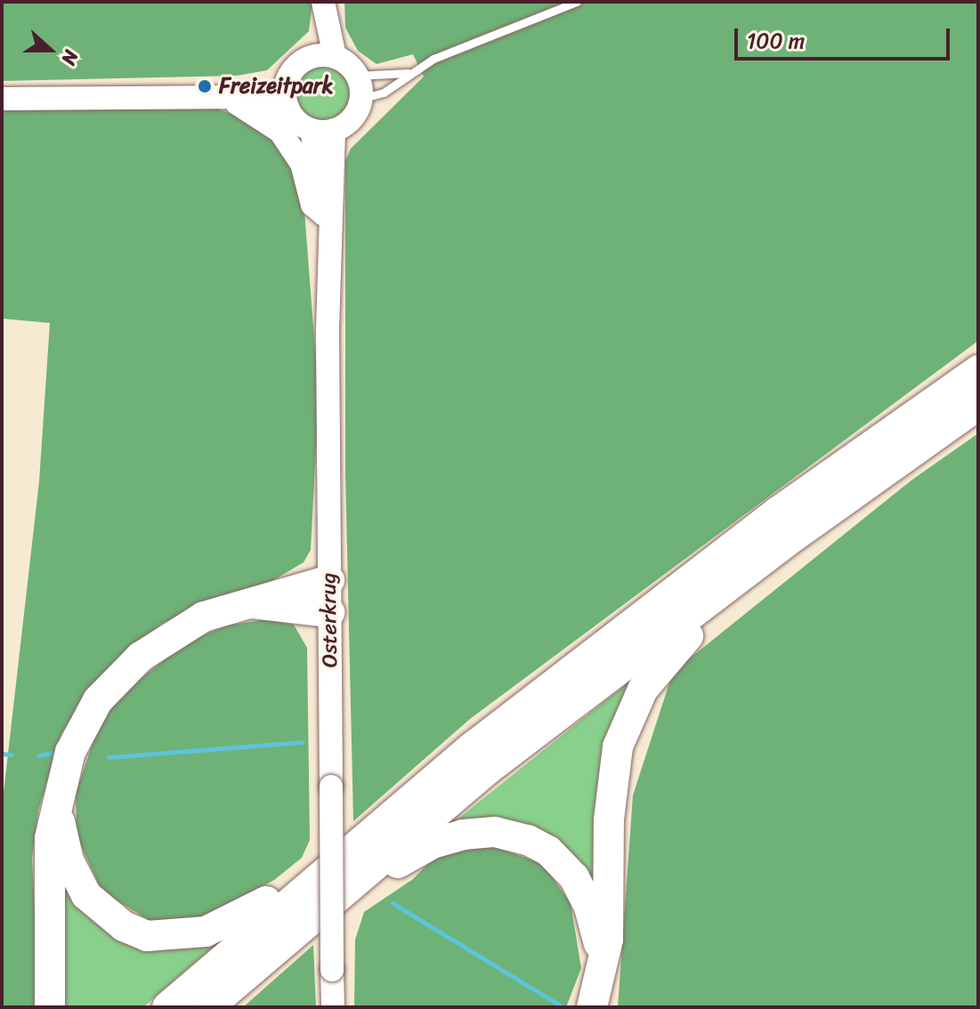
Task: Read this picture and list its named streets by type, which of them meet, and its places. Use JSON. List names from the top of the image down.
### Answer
{
  "streets": {
    "main road": ["Osterkrug"]
  },
  "places": ["Freizeitpark"],
  "scale_bar": "100 m",
  "north": "right"
}
